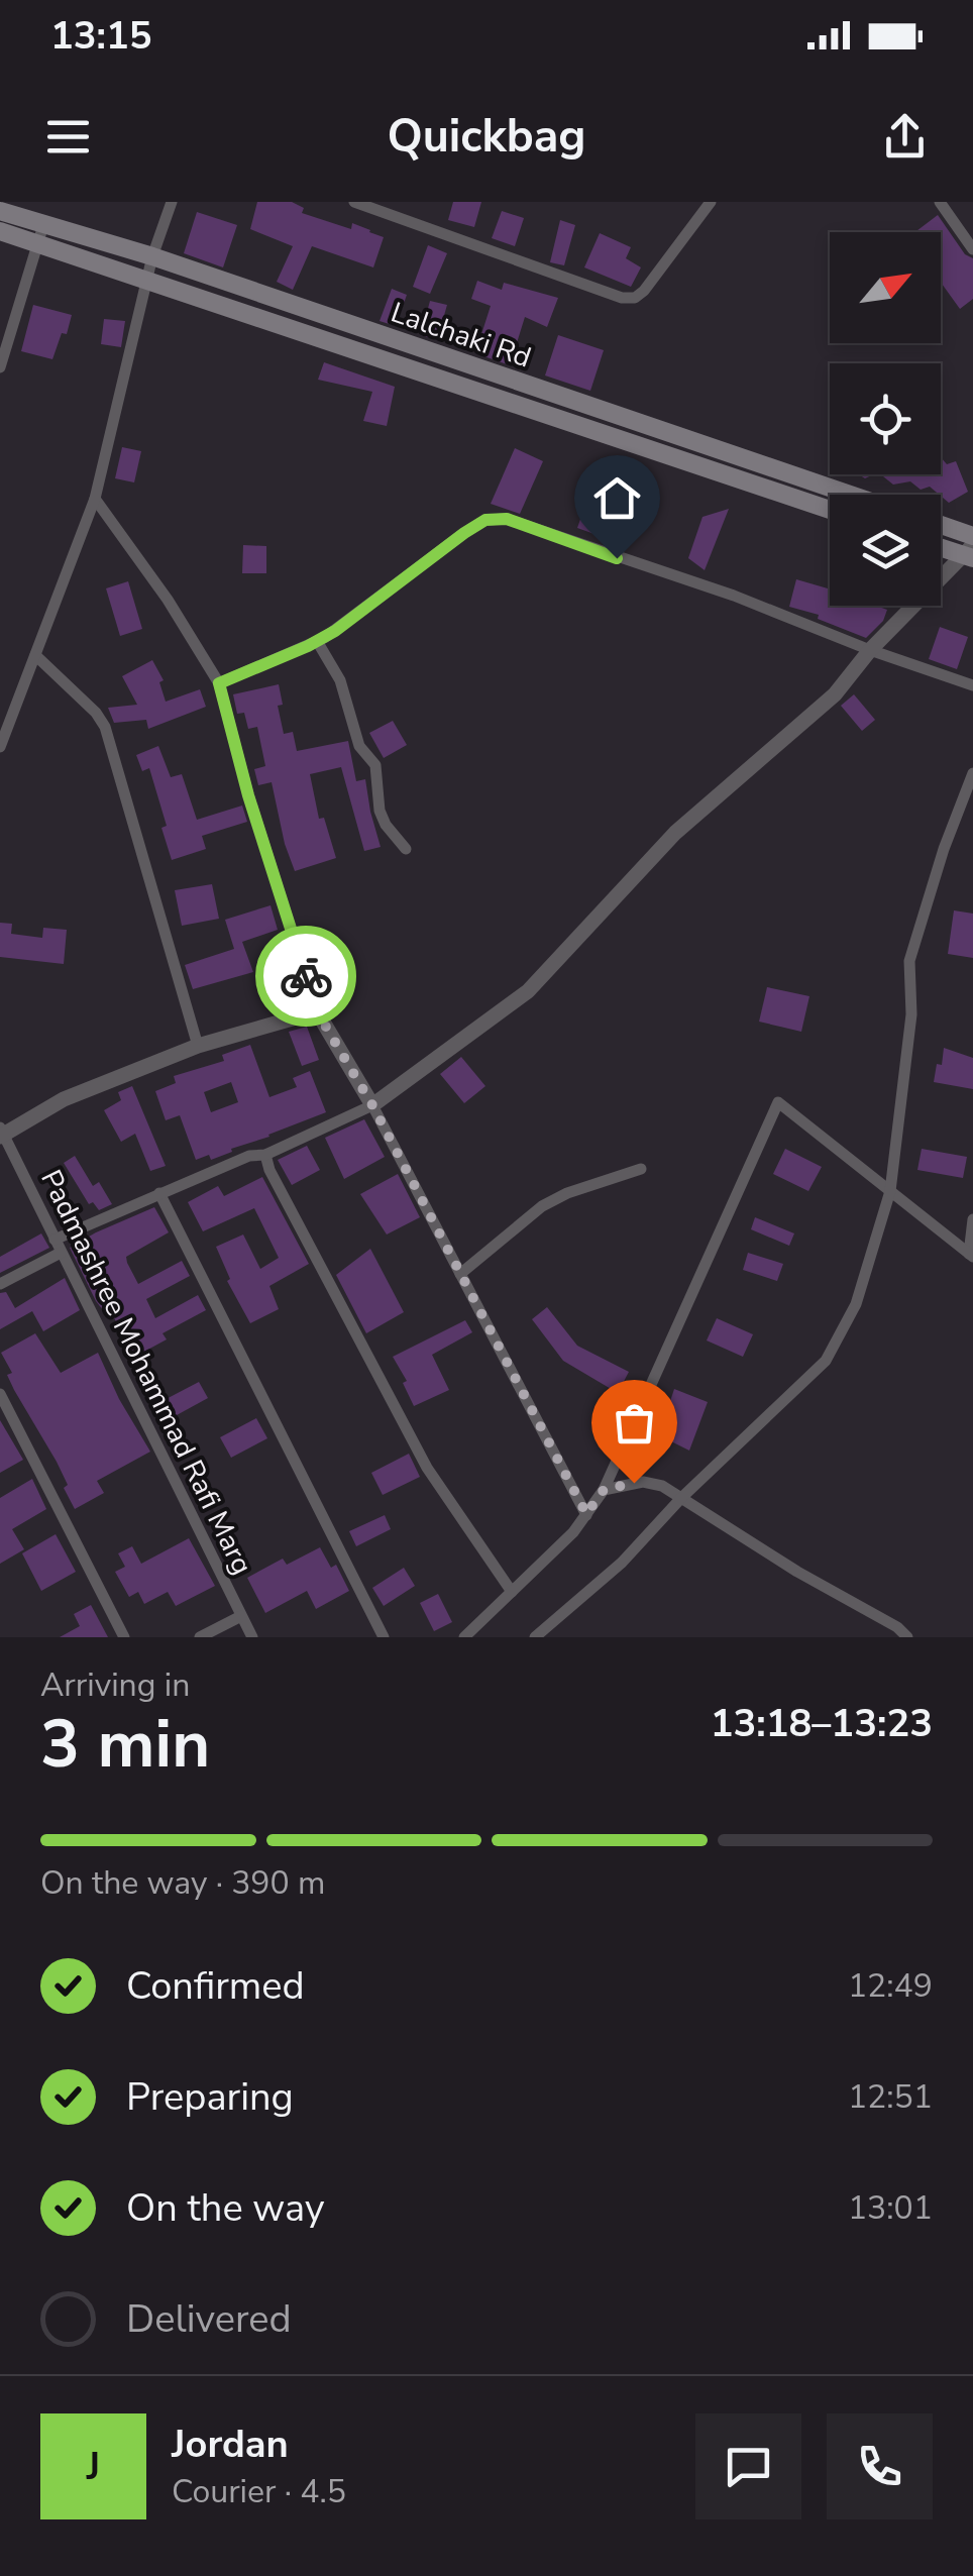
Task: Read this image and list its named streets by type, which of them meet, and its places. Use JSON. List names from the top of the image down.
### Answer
{
  "streets": {
    "main road": ["Lalchaki Rd"],
    "street": ["Padmashree Mohammad Rafi Marg"]
  },
  "north": "top right",
  "page": {
    "status": "13:15",
    "header": "Quickbag",
    "heading": ["3 min", "Arriving in", "13:18–13:23"],
    "panel": ["Jordan", "Courier · 4.5"],
    "bar": "On the way · 390 m",
    "list": [
      ["Confirmed", "12:49"],
      ["Preparing", "12:51"],
      ["On the way", "13:01"],
      "Delivered"
    ],
    "round": "J"
  }
}
